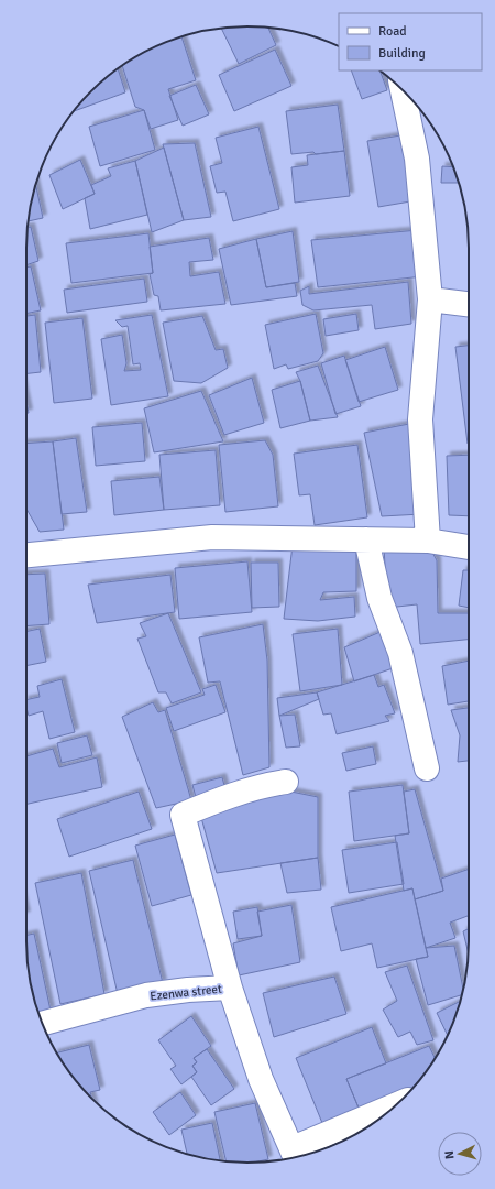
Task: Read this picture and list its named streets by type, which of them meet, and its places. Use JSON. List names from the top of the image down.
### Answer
{
  "streets": {
    "street": ["Ezenwa street"]
  },
  "legend": ["Road", "Building"],
  "north": "left"
}
